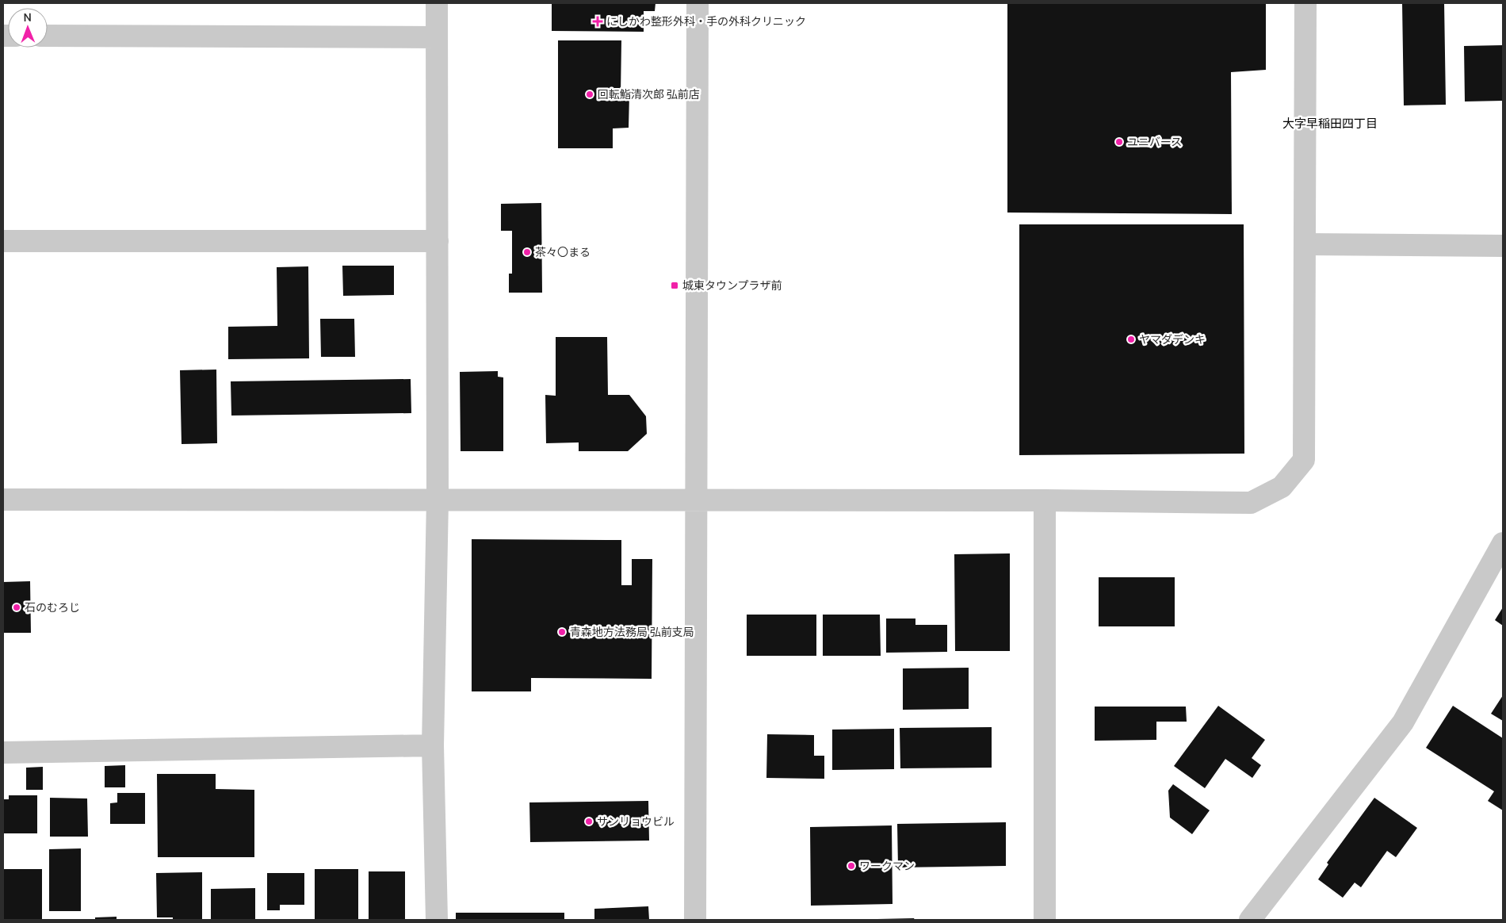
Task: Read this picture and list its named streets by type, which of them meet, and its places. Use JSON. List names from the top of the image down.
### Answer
{
  "districts": ["大字早稲田四丁目"],
  "places": {
    "health": ["にしかわ整形外科・手の外科クリニック"],
    "other": [
      "回転鮨清次郎 弘前店",
      "ユニバース",
      "茶々〇まる",
      "ヤマダデンキ",
      "石のむろじ",
      "青森地方法務局 弘前支局",
      "サンリョウビル",
      "ワークマン"
    ],
    "transit": ["城東タウンプラザ前"]
  },
  "north": "top"
}
